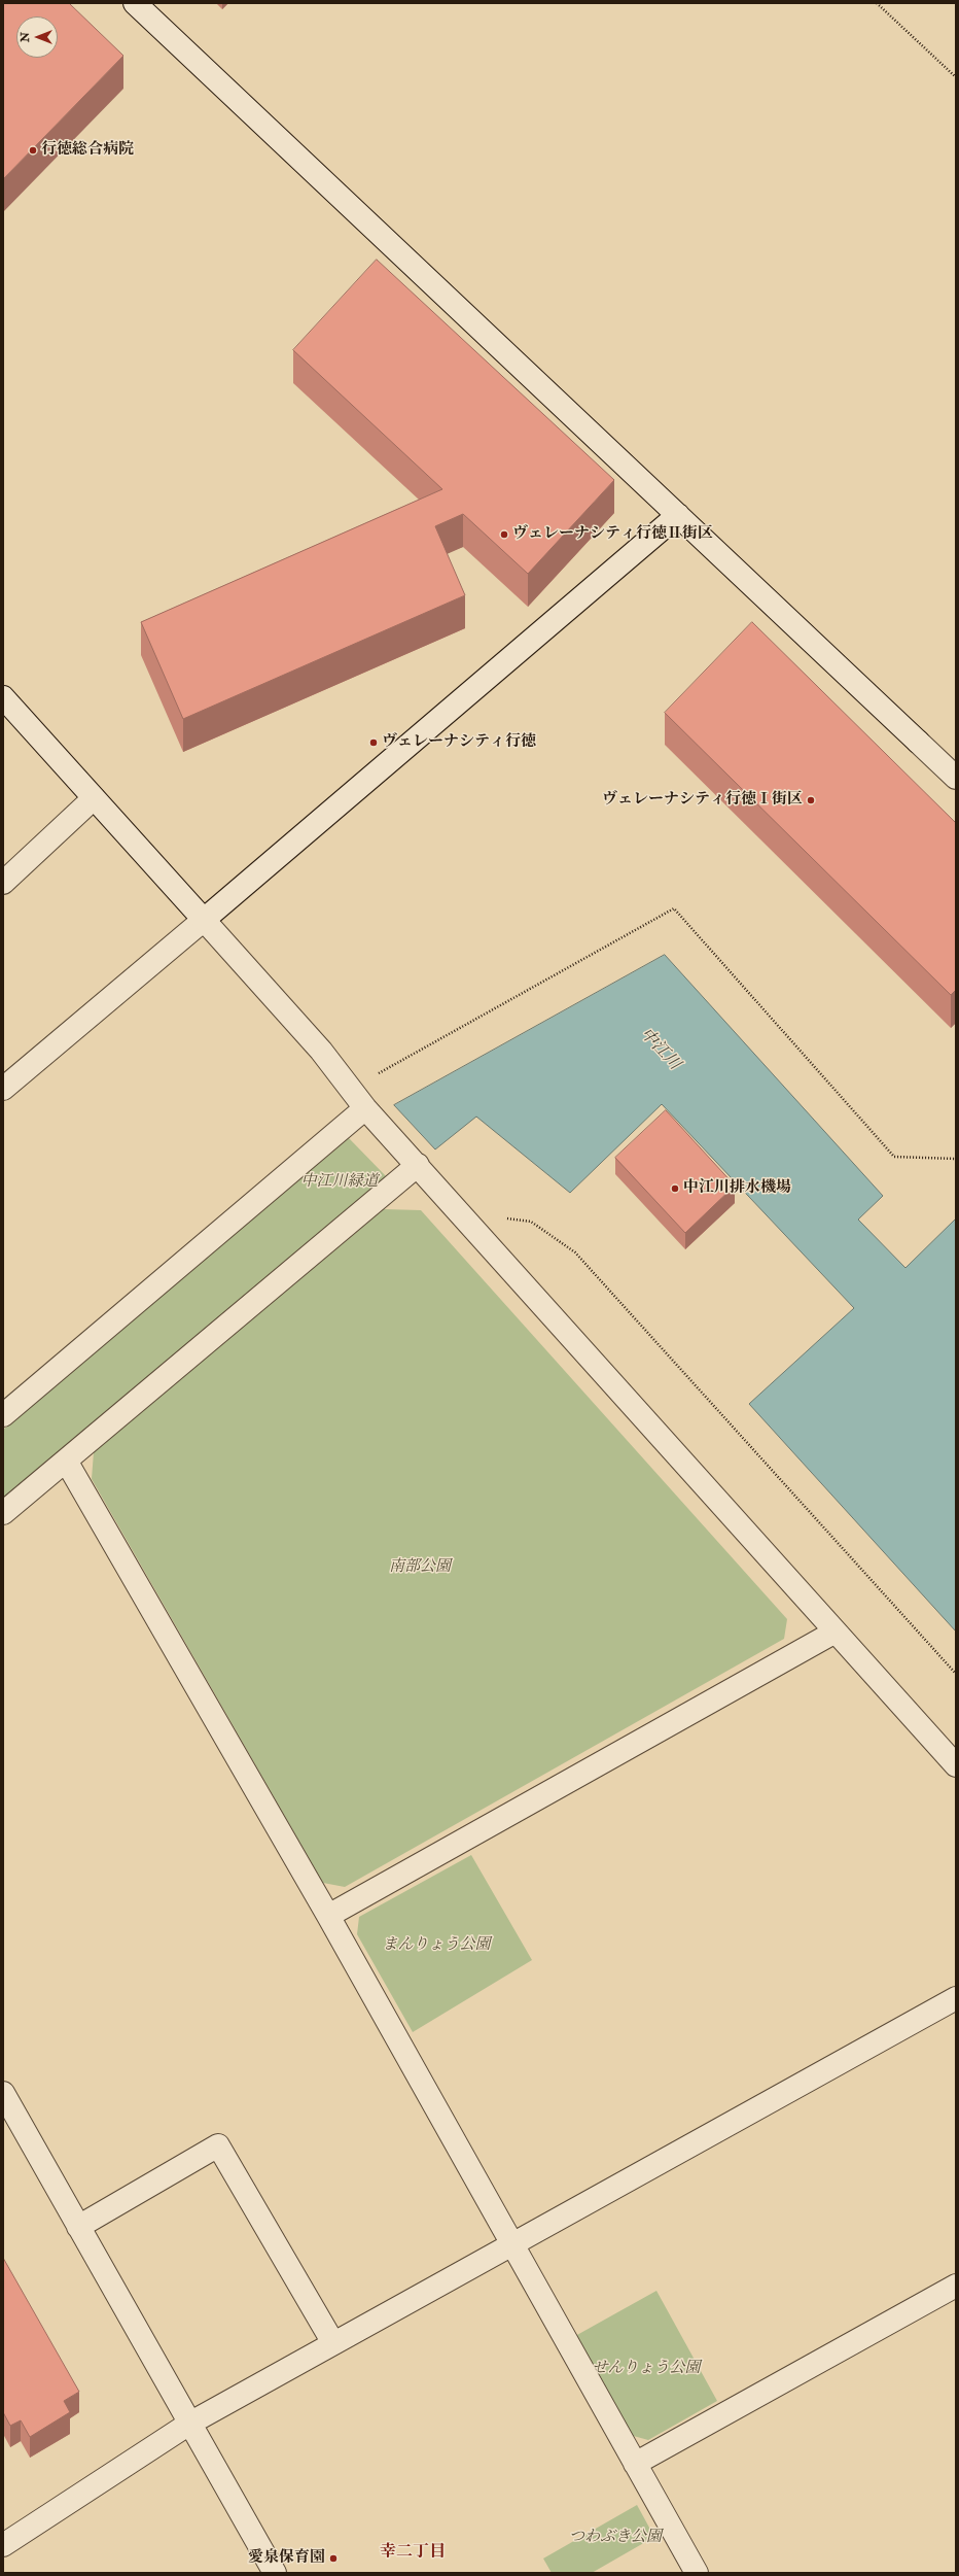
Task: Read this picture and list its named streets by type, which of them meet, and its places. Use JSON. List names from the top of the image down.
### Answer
{
  "districts": ["幸二丁目"],
  "water": ["中江川"],
  "parks": [
    "中江川緑道",
    "南部公園",
    "まんりょう公園",
    "せんりょう公園",
    "つわぶき公園"
  ],
  "places": [
    "行徳総合病院",
    "ヴェレーナシティ行徳Ⅱ街区",
    "ヴェレーナシティ行徳",
    "ヴェレーナシティ行徳Ⅰ街区",
    "中江川排水機場",
    "愛泉保育園"
  ],
  "north": "left"
}
